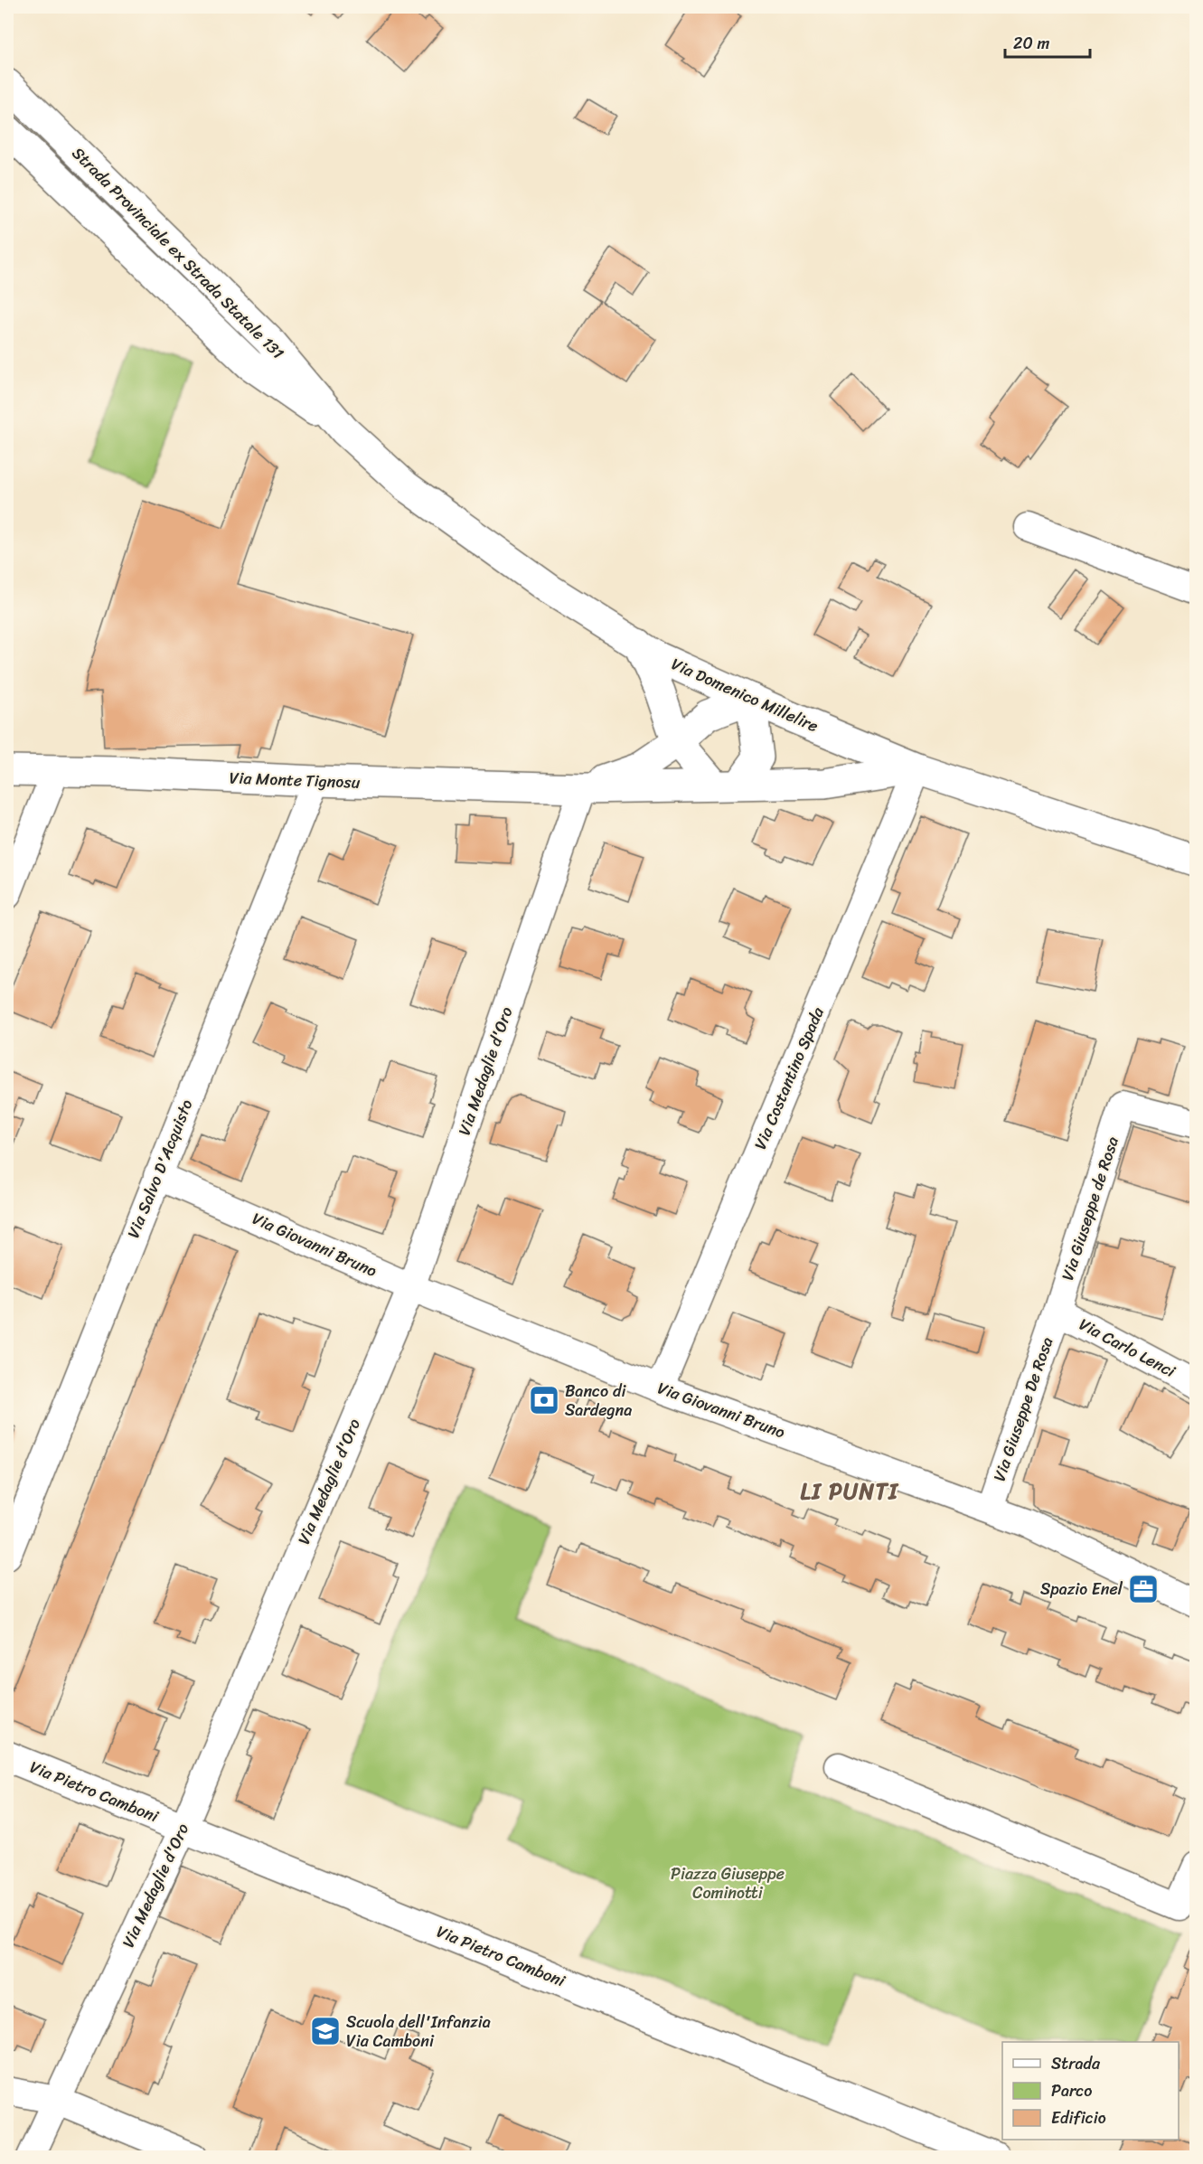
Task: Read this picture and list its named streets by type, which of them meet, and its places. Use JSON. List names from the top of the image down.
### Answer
{
  "streets": {
    "street": [
      "Strada Provinciale ex Strada Statale 131",
      "Via Domenico Millelire",
      "Via Monte Tignosu",
      "Via Medaglie d'Oro",
      "Via Costantino Spada",
      "Via Salvo D'Acquisto",
      "Via Giuseppe de Rosa",
      "Via Giovanni Bruno",
      "Via Carlo Lenci",
      "Via Giuseppe De Rosa",
      "Via Pietro Camboni"
    ]
  },
  "crossings": [
    ["Strada Provinciale ex Strada Statale 131", "Via Domenico Millelire"],
    ["Via Domenico Millelire", "Via Monte Tignosu"],
    ["Via Domenico Millelire", "Via Costantino Spada"],
    ["Via Monte Tignosu", "Via Medaglie d'Oro"],
    ["Via Monte Tignosu", "Via Costantino Spada"],
    ["Via Monte Tignosu", "Via Salvo D'Acquisto"],
    ["Via Medaglie d'Oro", "Via Giovanni Bruno"],
    ["Via Medaglie d'Oro", "Via Pietro Camboni"],
    ["Via Costantino Spada", "Via Giovanni Bruno"],
    ["Via Salvo D'Acquisto", "Via Giovanni Bruno"],
    ["Via Giuseppe de Rosa", "Via Carlo Lenci"],
    ["Via Giuseppe de Rosa", "Via Giuseppe De Rosa"],
    ["Via Giovanni Bruno", "Via Giuseppe De Rosa"],
    ["Via Carlo Lenci", "Via Giuseppe De Rosa"]
  ],
  "districts": ["LI PUNTI"],
  "parks": ["Piazza Giuseppe Cominotti"],
  "places": {
    "bank": ["Banco di Sardegna"],
    "office": ["Spazio Enel"],
    "school or university": ["Scuola dell'Infanzia Via Camboni"]
  },
  "legend": ["Strada", "Parco", "Edificio"],
  "scale_bar": "20 m"
}
